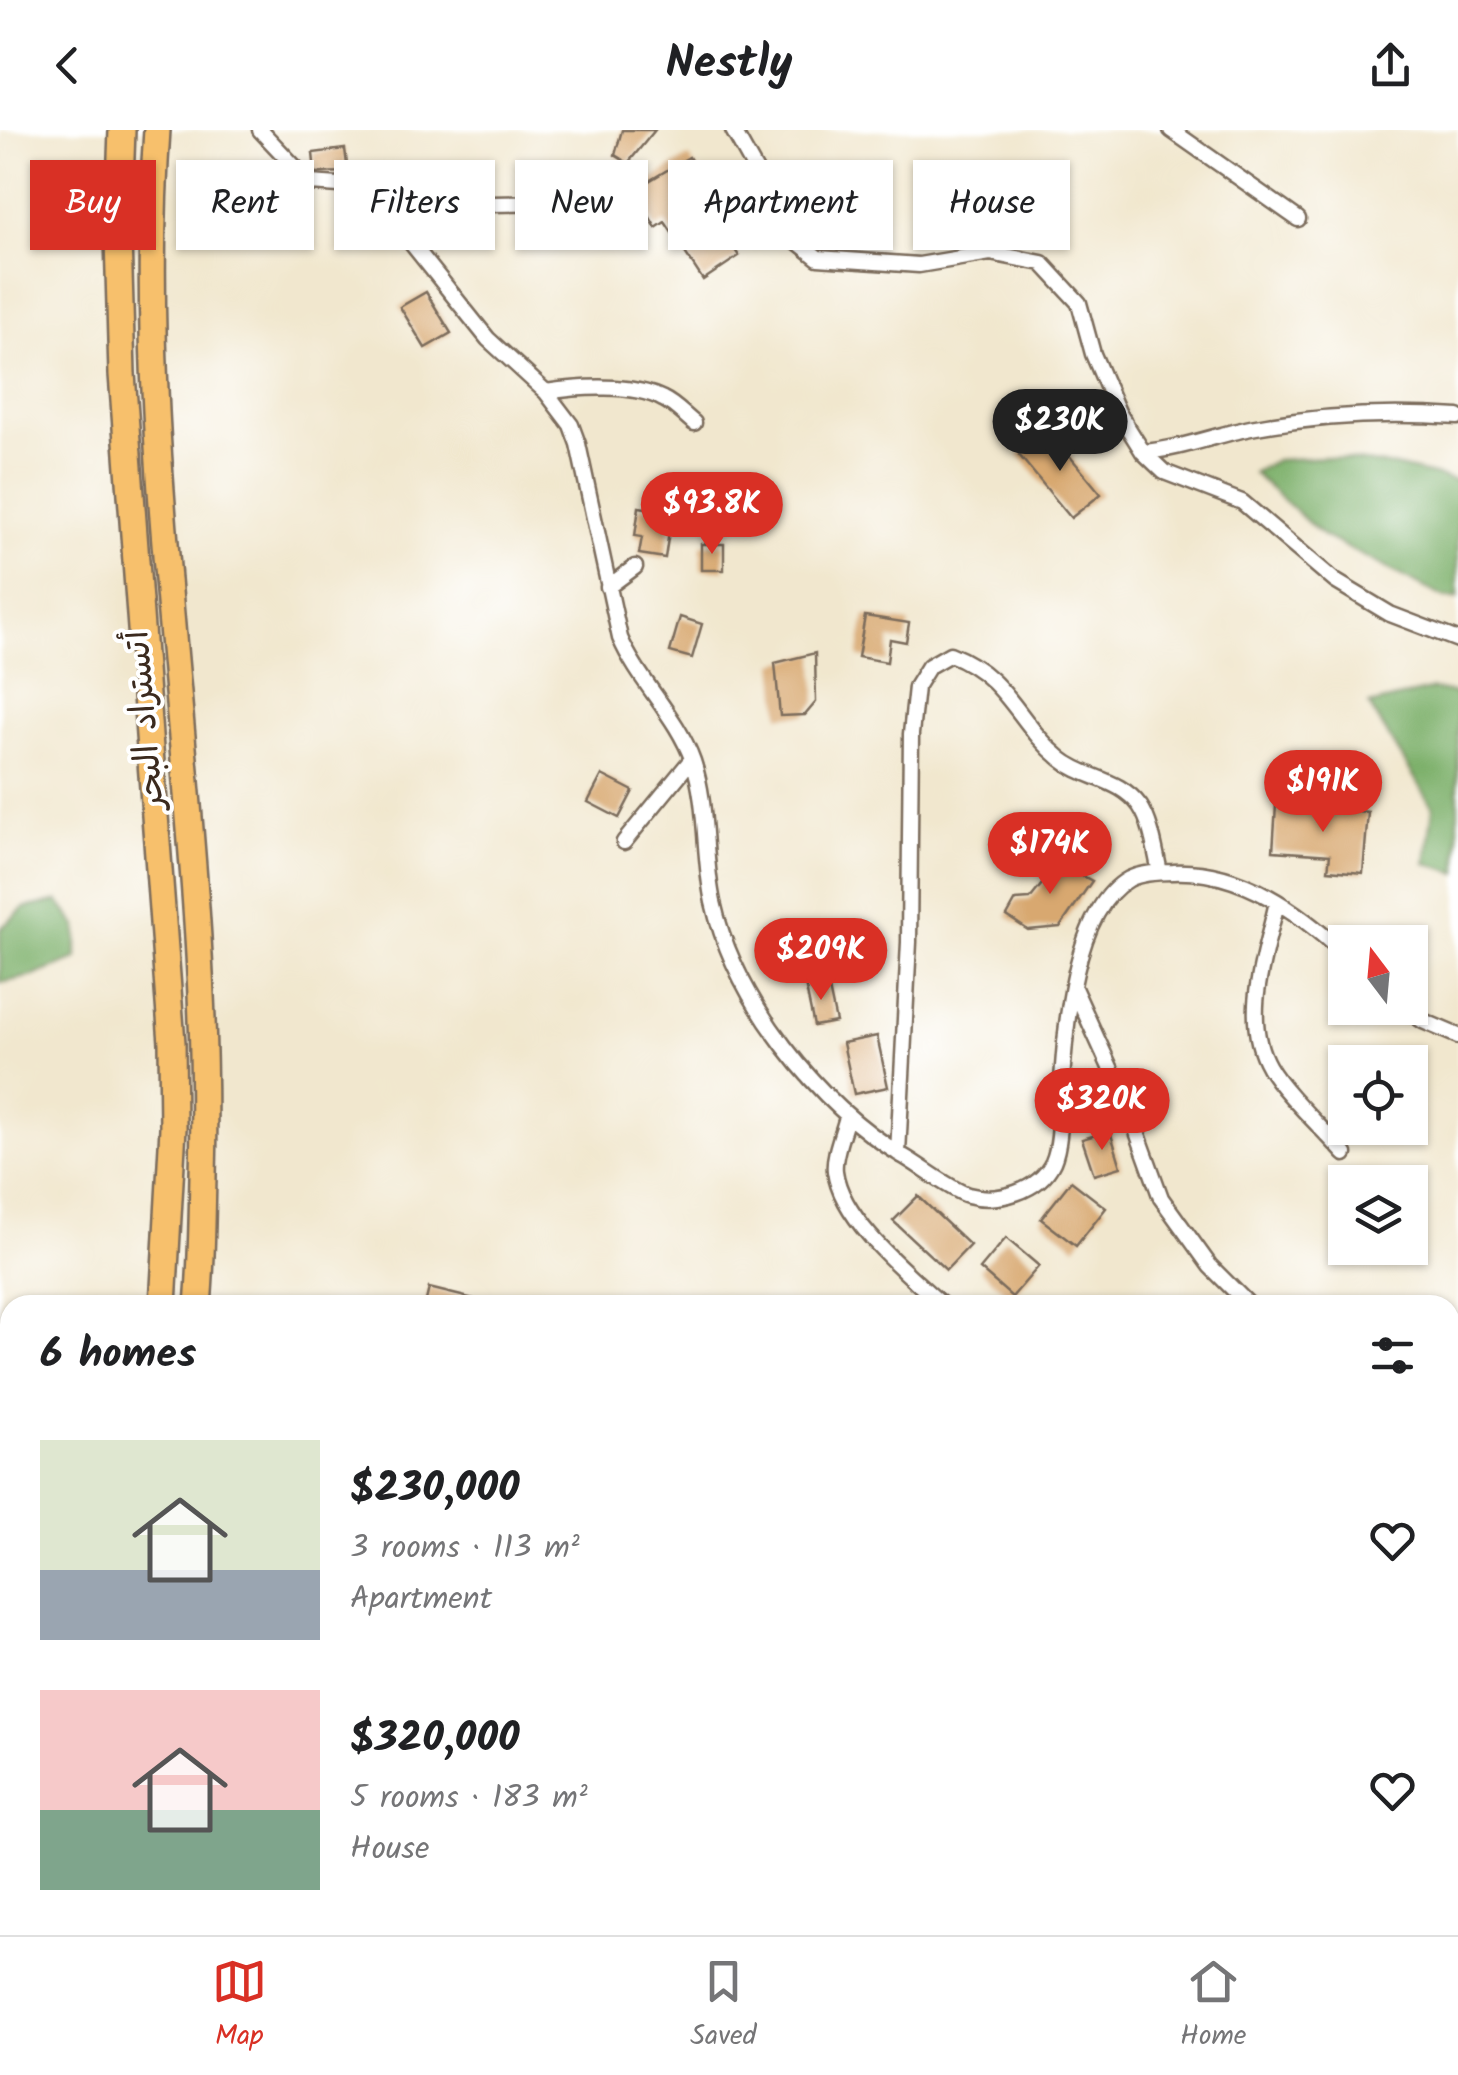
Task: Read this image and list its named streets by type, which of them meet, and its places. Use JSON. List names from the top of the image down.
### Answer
{
  "streets": {
    "highway": ["أتستراد البحر"]
  },
  "north": "top",
  "page": {
    "header": "Nestly",
    "chip": [
      "Buy",
      "Rent",
      "Filters",
      "New",
      "Apartment",
      "House"
    ],
    "price": [
      "$230K",
      "$93.8K",
      "$191K",
      "$174K",
      "$209K",
      "$320K"
    ],
    "heading": "6 homes",
    "list": [
      {
        "name": "$230,000",
        "note": "3 rooms · 113 m² · Apartment"
      },
      {
        "name": "$320,000",
        "note": "5 rooms · 183 m² · House"
      }
    ],
    "tabs": ["Map", "Saved", "Home"]
  }
}
